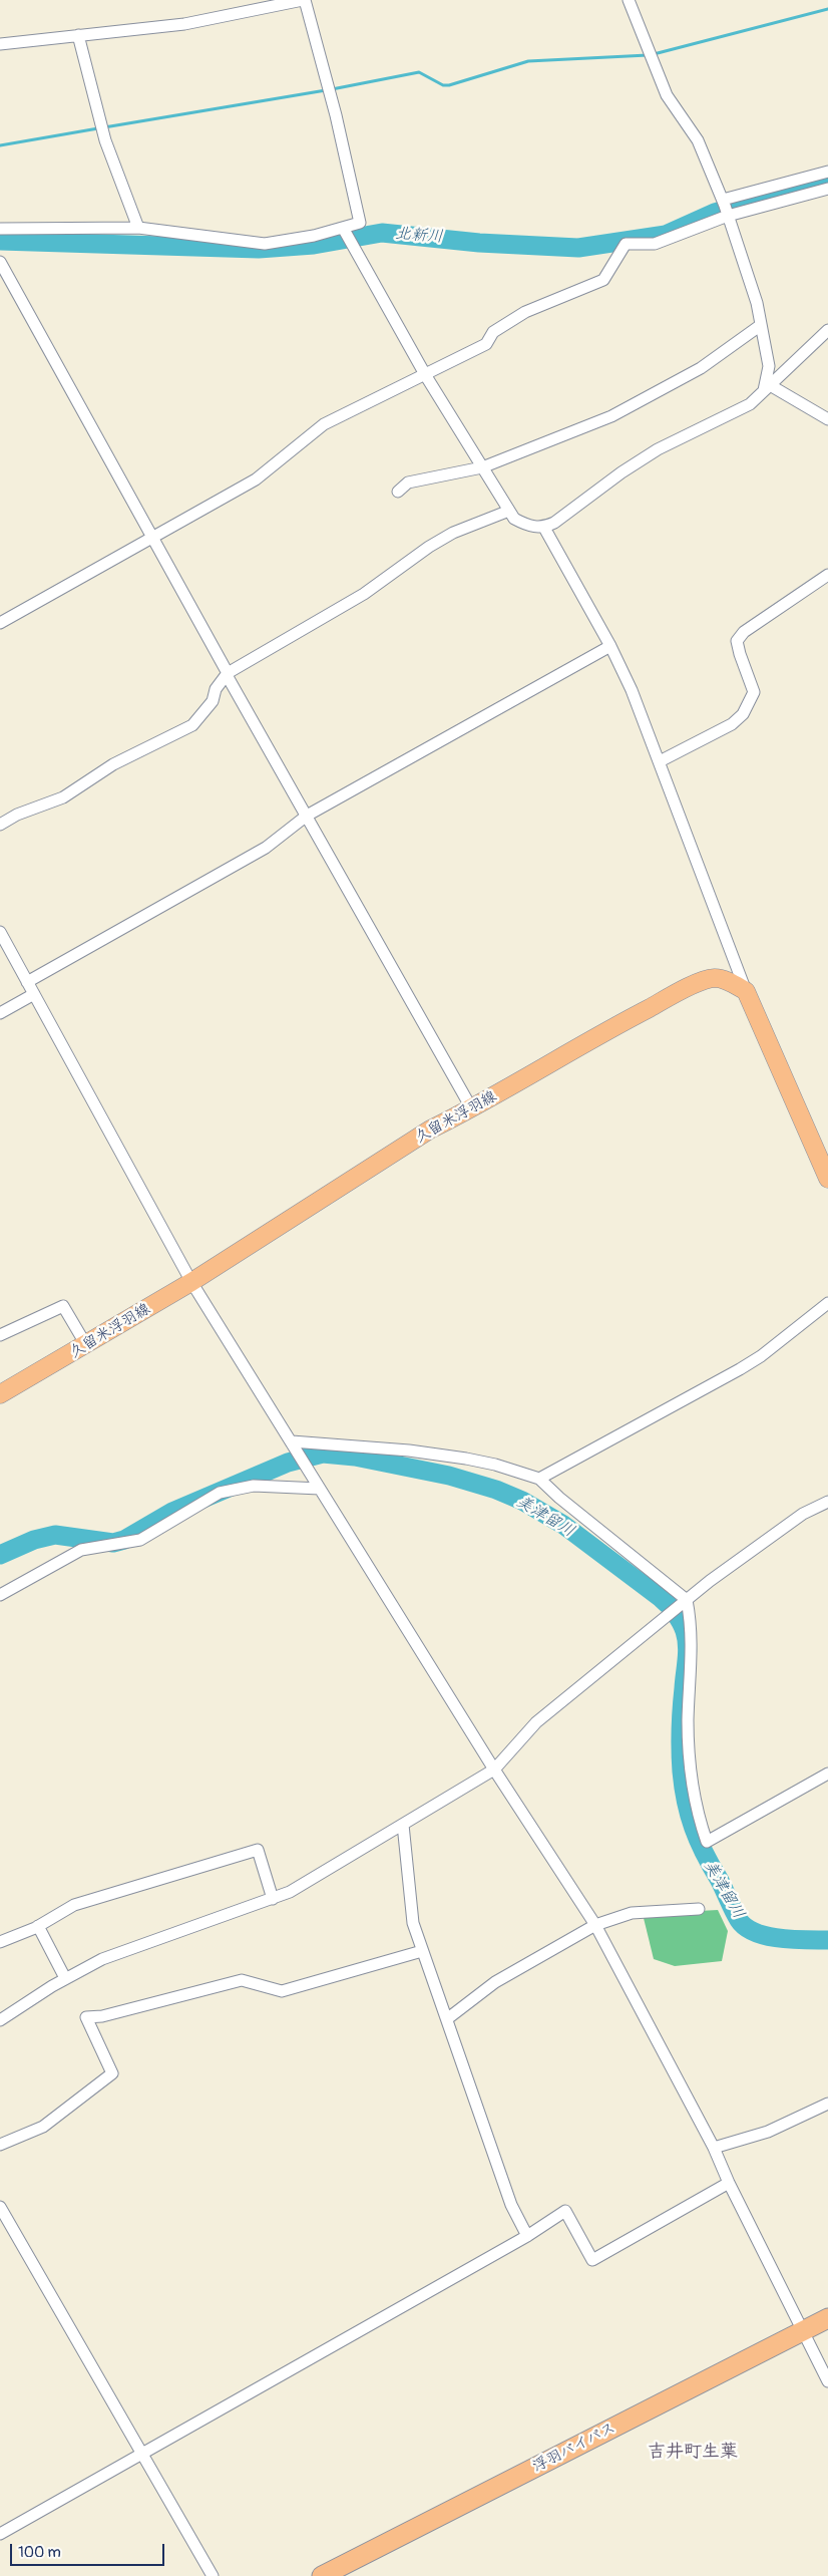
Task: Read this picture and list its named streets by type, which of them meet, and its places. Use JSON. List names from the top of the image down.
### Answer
{
  "streets": {
    "highway": ["浮羽バイパス"],
    "main road": ["久留米浮羽線"]
  },
  "districts": ["吉井町生葉"],
  "water": ["北新川", "美津留川"],
  "scale_bar": "100 m"
}
